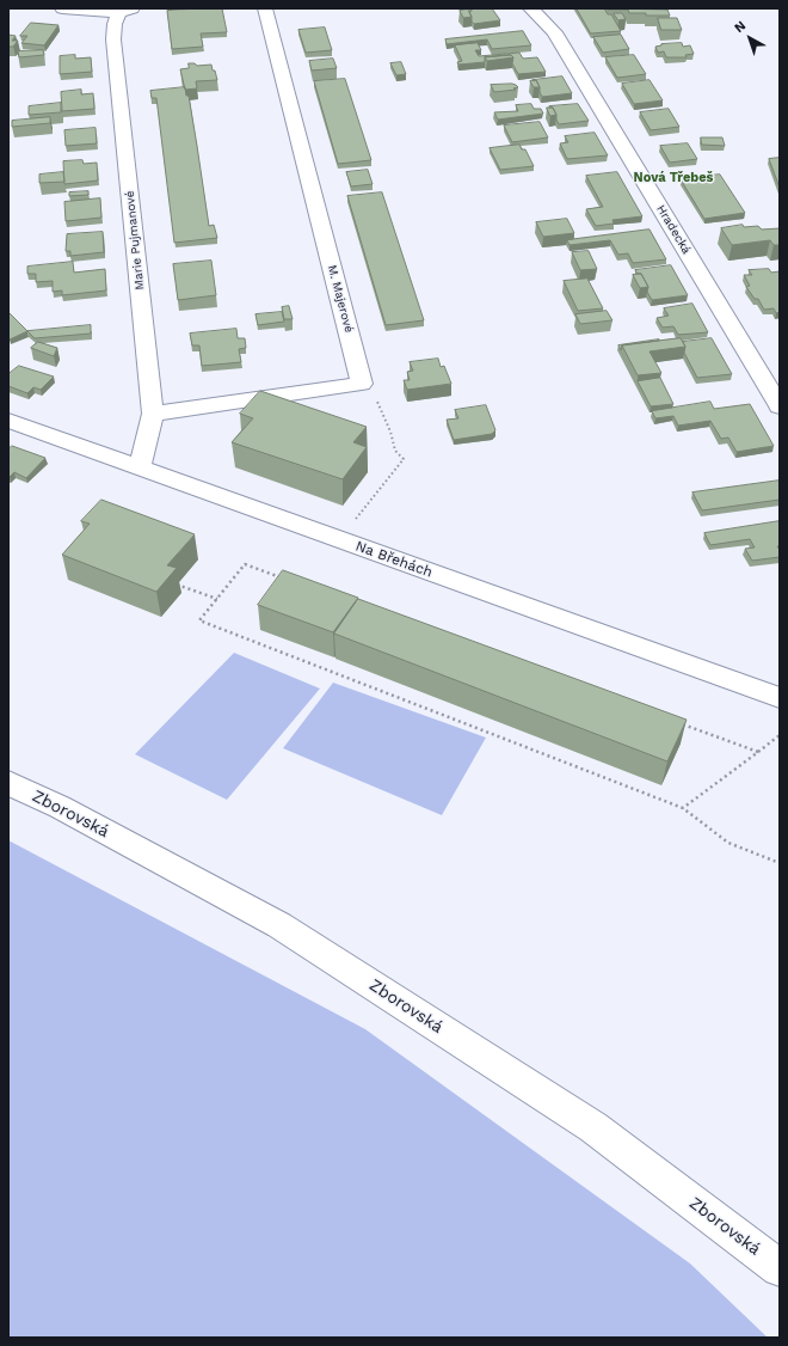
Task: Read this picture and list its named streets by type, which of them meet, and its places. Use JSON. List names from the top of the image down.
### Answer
{
  "streets": {
    "street": [
      "Hradecká",
      "Marie Pujmanové",
      "M. Majerové",
      "Na Břehách",
      "Zborovská"
    ]
  },
  "crossings": [
    ["Marie Pujmanové", "M. Majerové"],
    ["Marie Pujmanové", "Na Břehách"]
  ],
  "districts": ["Nová Třebeš"],
  "north": "top left"
}
